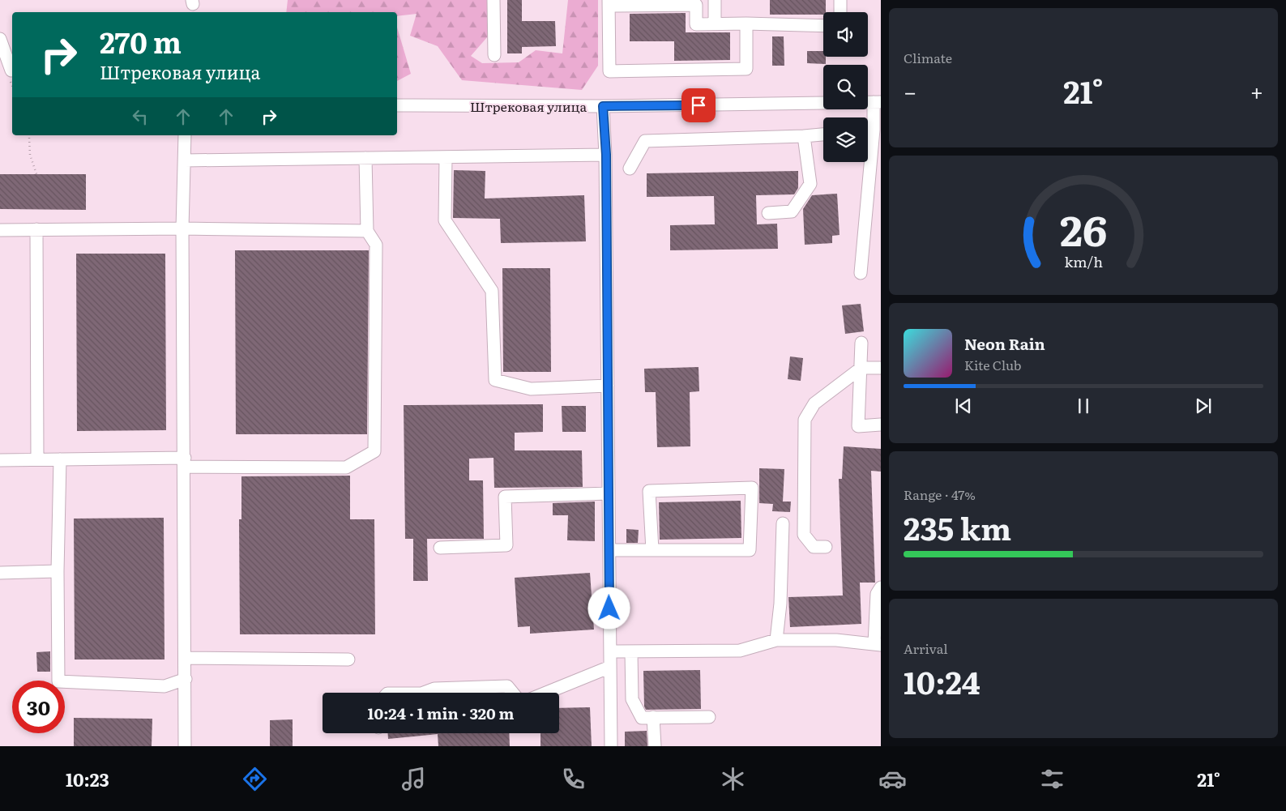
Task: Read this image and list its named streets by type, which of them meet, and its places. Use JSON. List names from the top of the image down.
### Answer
{
  "streets": {
    "street": ["Штрековая улица"]
  },
  "page": {
    "tile": [
      "Climate",
      ["Range · 47%", "235 km"],
      ["Arrival", "10:24"]
    ],
    "turn": ["270 m", "Штрековая улица"],
    "heat": ["−", "21°", "+"],
    "song": ["Neon Rain", "Kite Club"],
    "limit": "30",
    "trip": "10:24 · 1 min · 320 m",
    "tabs": ["10:23", "21°"],
    "gauge": ["26", "km/h"]
  }
}
